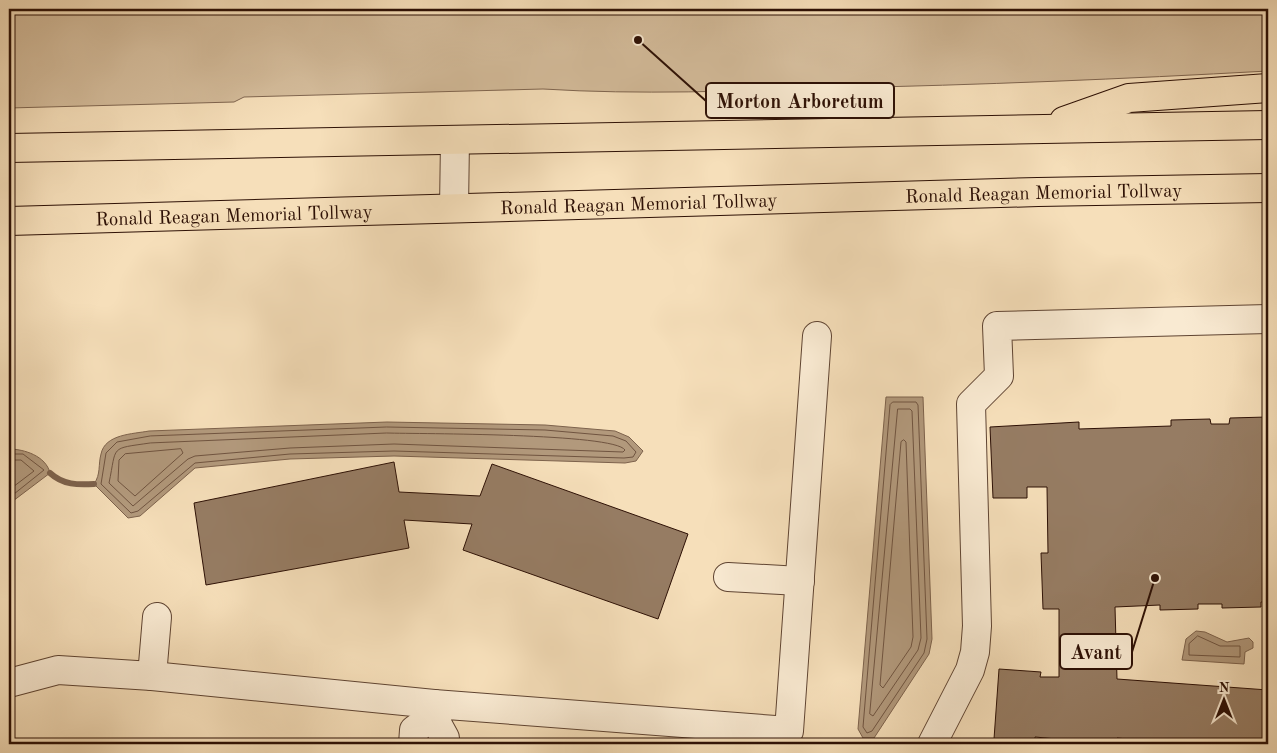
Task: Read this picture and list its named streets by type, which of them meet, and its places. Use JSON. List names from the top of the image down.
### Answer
{
  "streets": {
    "highway": ["Ronald Reagan Memorial Tollway"]
  },
  "places": ["Morton Arboretum", "Avant"],
  "north": "top"
}
